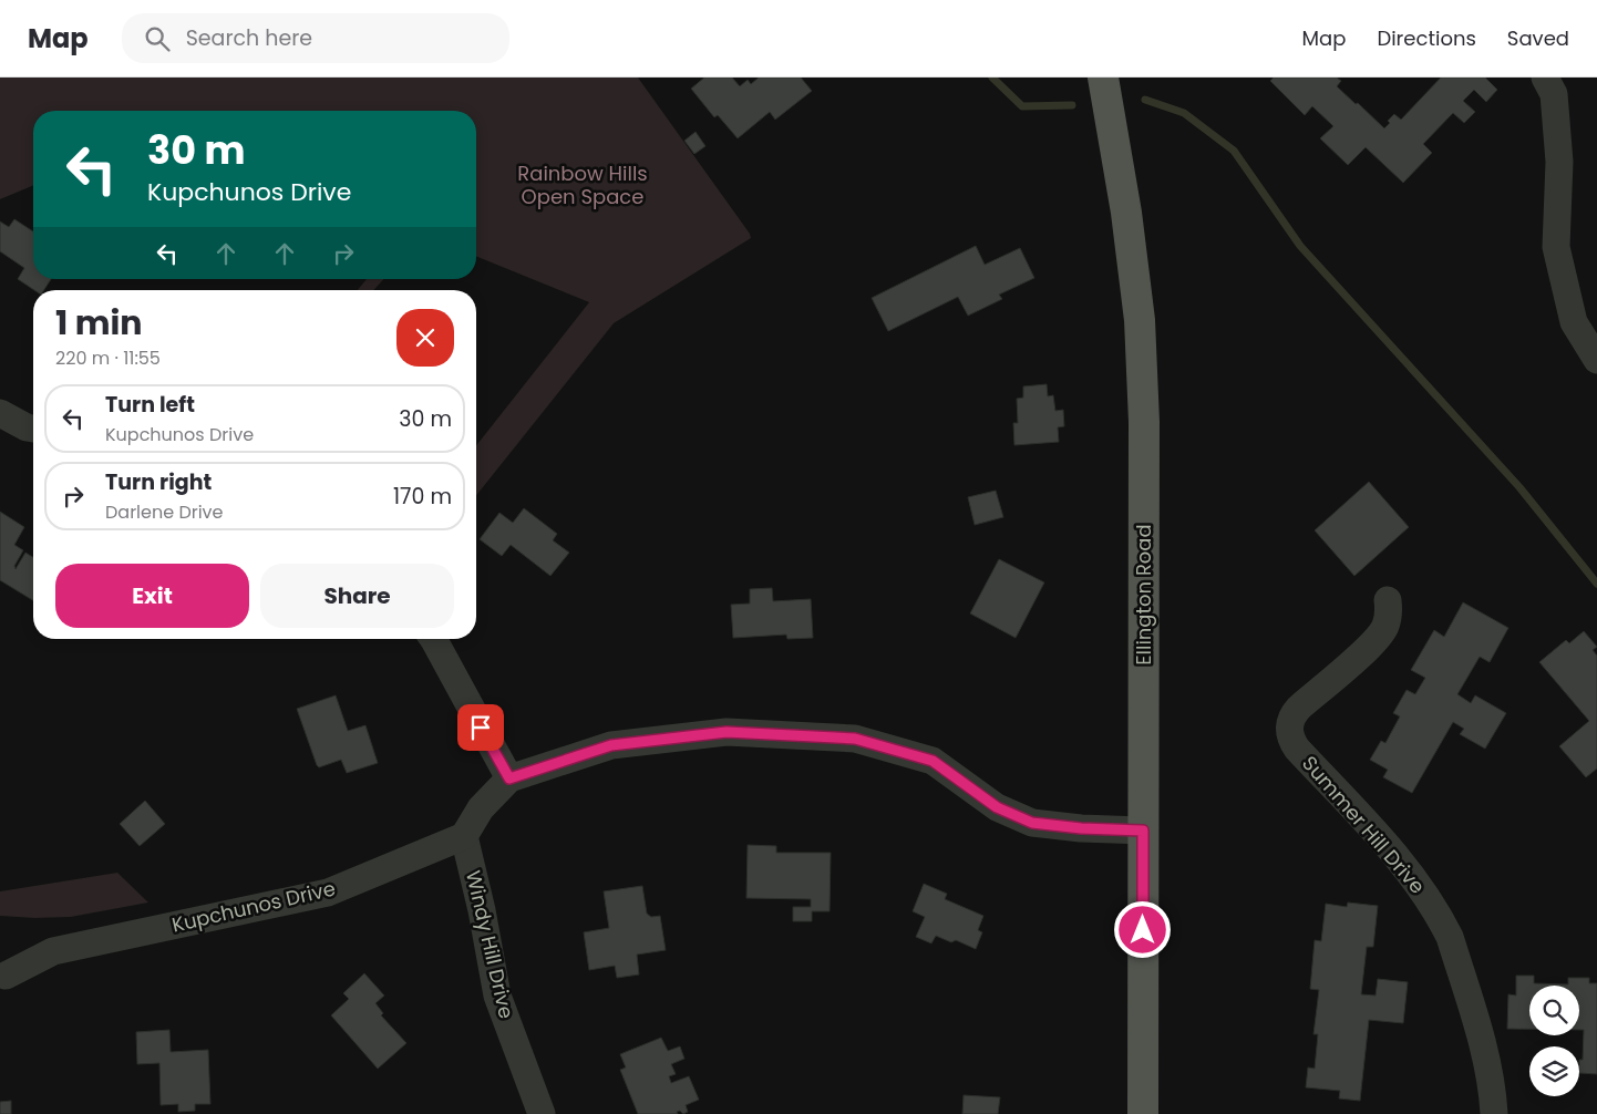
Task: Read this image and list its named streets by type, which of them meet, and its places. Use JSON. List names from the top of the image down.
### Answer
{
  "streets": {
    "main road": ["Ellington Road"],
    "street": ["Summer Hill Drive", "Kupchunos Drive", "Windy Hill Drive"]
  },
  "crossings": [
    ["Kupchunos Drive", "Windy Hill Drive"]
  ],
  "parks": ["Rainbow Hills Open Space"],
  "page": {
    "header": "Map",
    "search": "Search here",
    "nav": ["Map", "Directions", "Saved"],
    "turn": ["30 m", "Kupchunos Drive"],
    "heading": ["1 min", "220 m · 11:55"],
    "list": [
      {
        "name": "Turn left",
        "note": "Kupchunos Drive",
        "value": "30 m"
      },
      {
        "name": "Turn right",
        "note": "Darlene Drive",
        "value": "170 m"
      }
    ],
    "buttons": ["Exit", "Share"]
  }
}
